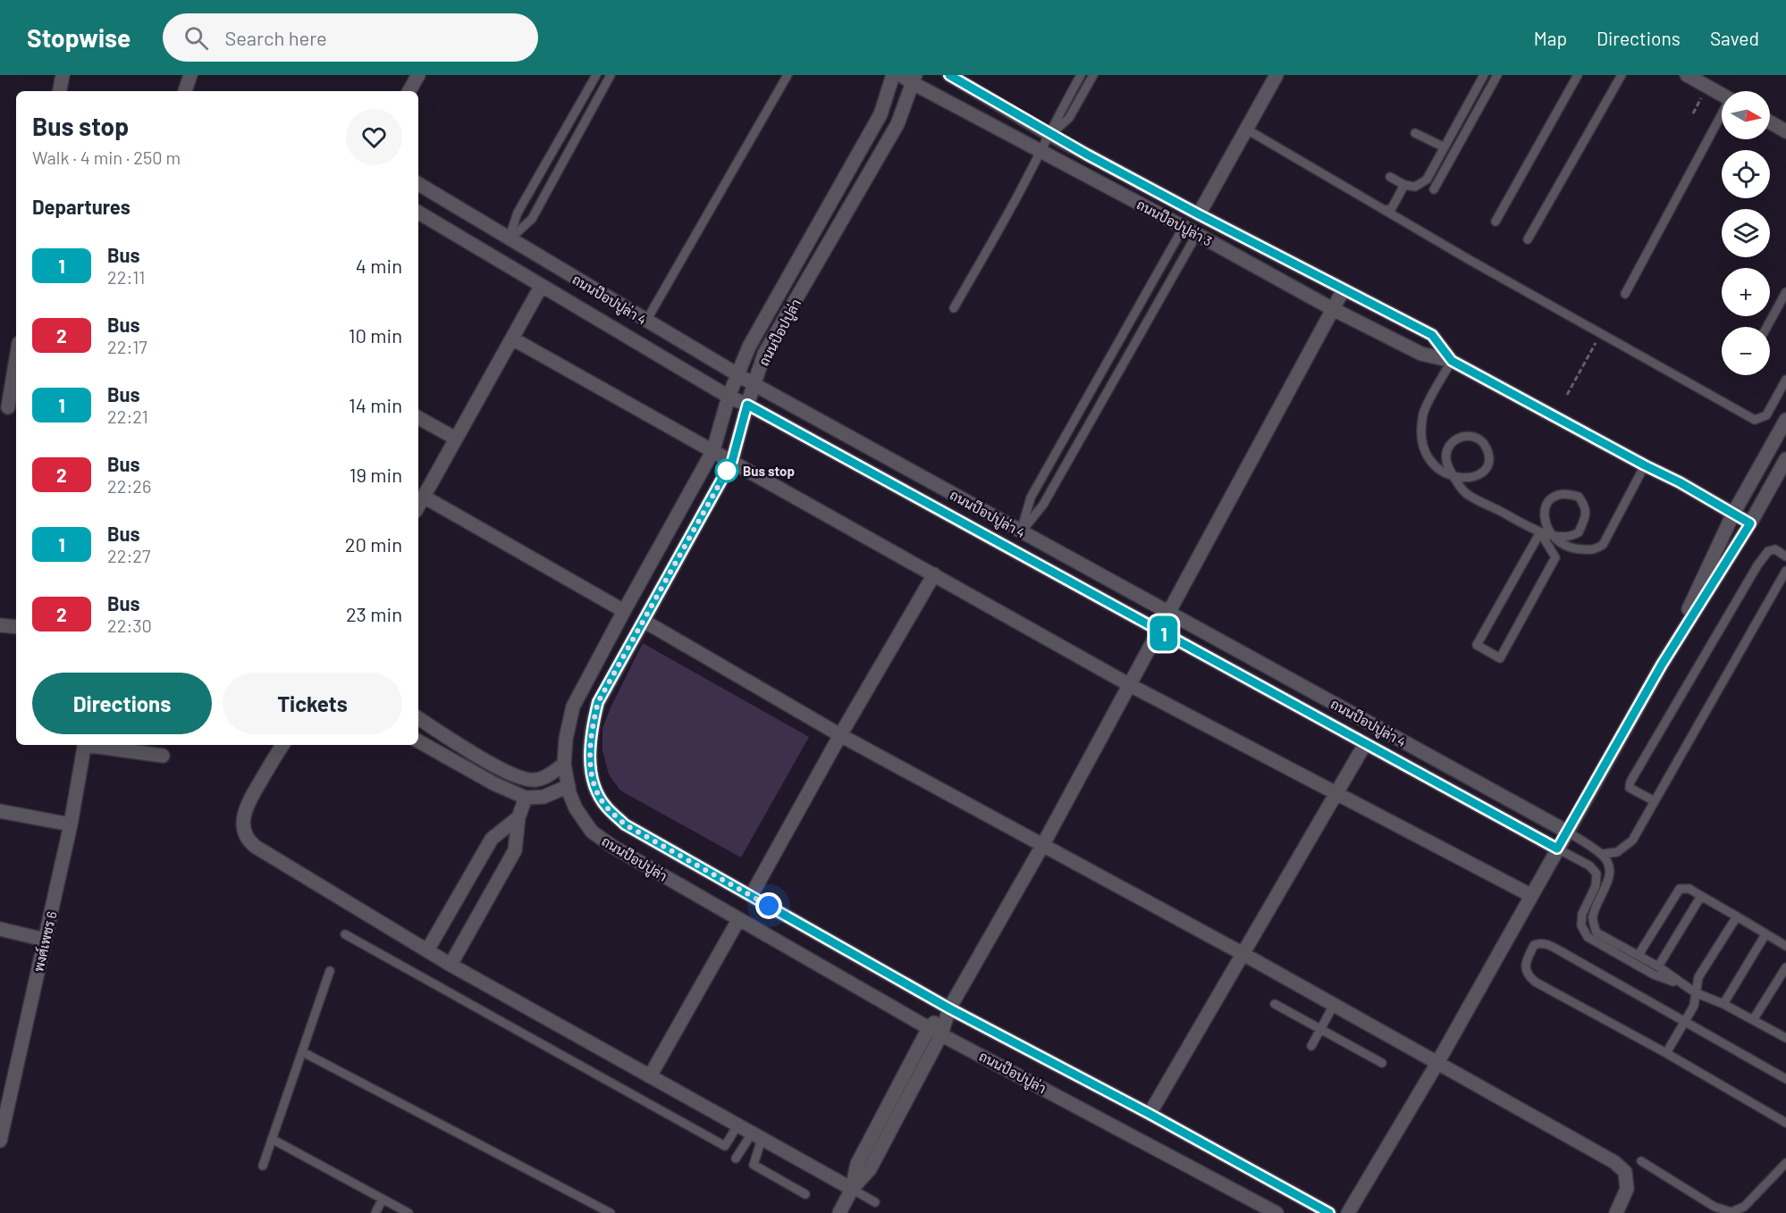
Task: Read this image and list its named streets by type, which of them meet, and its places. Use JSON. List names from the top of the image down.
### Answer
{
  "streets": {
    "street": [
      "ถนนป๊อปปูล่า 3",
      "ถนนป๊อปปูล่า 4",
      "ถนนป๊อปปูล่า",
      "พงศ์เพชร 6"
    ]
  },
  "crossings": [
    ["ถนนป๊อปปูล่า 3", "ถนนป๊อปปูล่า"],
    ["ถนนป๊อปปูล่า 4", "ถนนป๊อปปูล่า"]
  ],
  "places": ["Bus stop"],
  "lines": ["bus line 1"],
  "north": "right",
  "page": {
    "header": "Stopwise",
    "search": "Search here",
    "nav": ["Map", "Directions", "Saved"],
    "on_map": "1",
    "map_buttons": ["+", "−"],
    "heading": [
      ["Bus stop", "Walk · 4 min · 250 m"],
      "Departures"
    ],
    "list": [
      {
        "mark": "1",
        "name": "Bus",
        "note": "22:11",
        "value": "4 min"
      },
      {
        "mark": "2",
        "name": "Bus",
        "note": "22:17",
        "value": "10 min"
      },
      {
        "mark": "1",
        "name": "Bus",
        "note": "22:21",
        "value": "14 min"
      },
      {
        "mark": "2",
        "name": "Bus",
        "note": "22:26",
        "value": "19 min"
      },
      {
        "mark": "1",
        "name": "Bus",
        "note": "22:27",
        "value": "20 min"
      },
      {
        "mark": "2",
        "name": "Bus",
        "note": "22:30",
        "value": "23 min"
      }
    ],
    "buttons": ["Directions", "Tickets"]
  }
}
